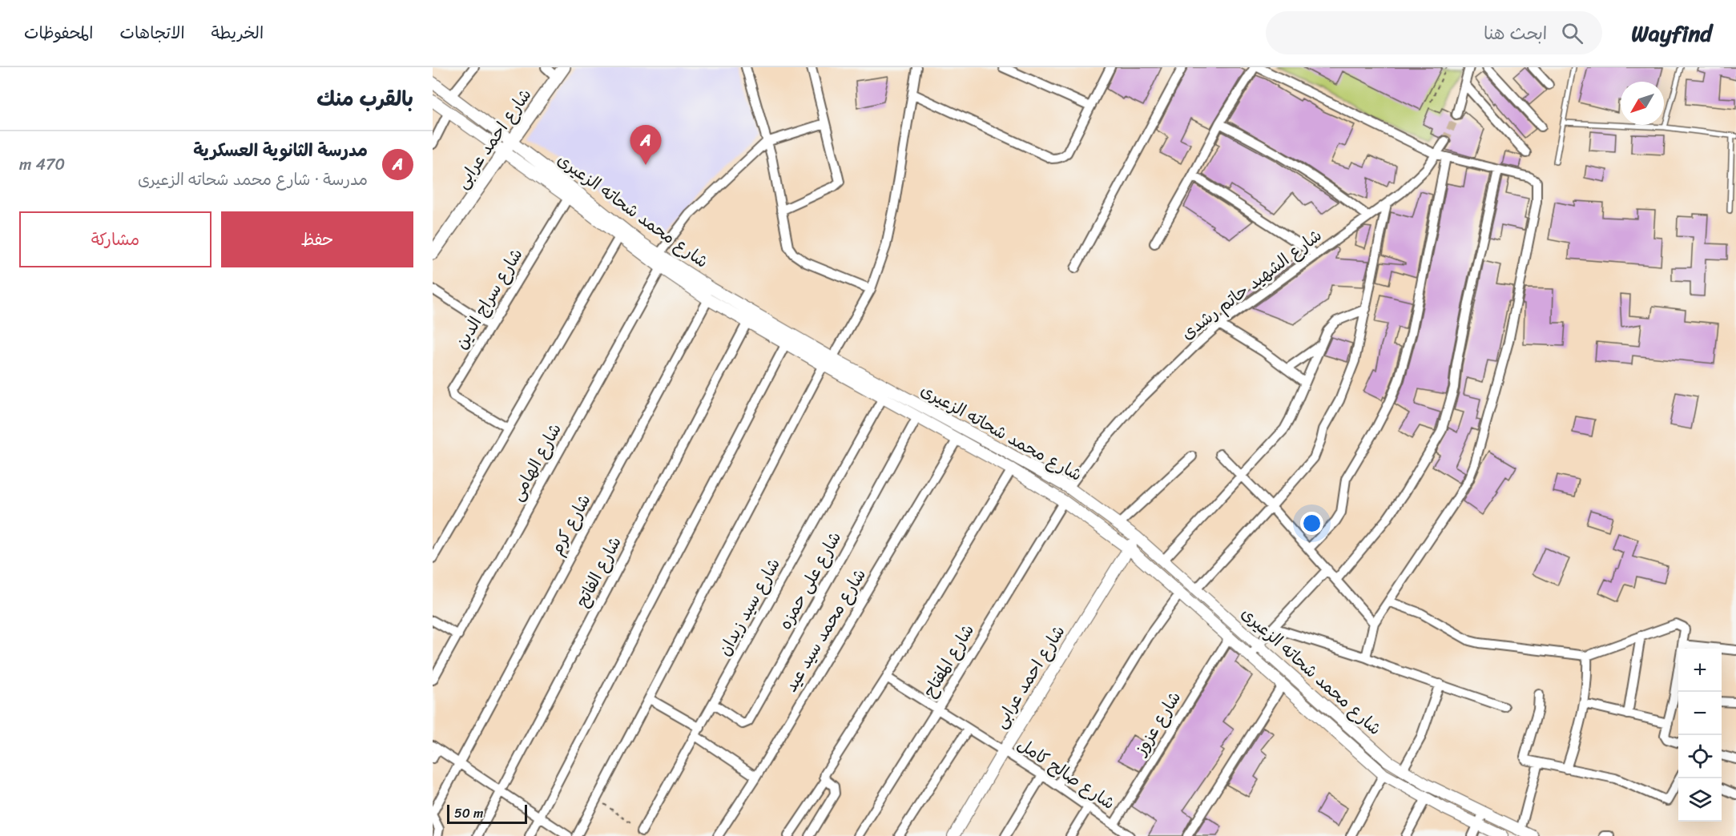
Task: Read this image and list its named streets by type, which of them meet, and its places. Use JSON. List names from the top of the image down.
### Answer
{
  "streets": {
    "main road": ["شارع احمد عرابى"],
    "street": [
      "شارع محمد شحاته الزعيرى",
      "شارع الشهيد حاتم رشدى",
      "شارع سراج الدين",
      "شارع الهامى",
      "شارع كرم",
      "شارع الفاتح",
      "شارع على حمزه",
      "شارع سيد زيدان",
      "شارع محمد سيد عيد",
      "شارع المفتاح",
      "شارع عزوز",
      "شارع صالح كامل"
    ]
  },
  "crossings": [
    ["شارع احمد عرابى", "شارع محمد شحاته الزعيرى"],
    ["شارع احمد عرابى", "شارع صالح كامل"],
    ["شارع محمد شحاته الزعيرى", "شارع الشهيد حاتم رشدى"],
    ["شارع محمد شحاته الزعيرى", "شارع سراج الدين"],
    ["شارع محمد شحاته الزعيرى", "شارع الهامى"],
    ["شارع محمد شحاته الزعيرى", "شارع كرم"],
    ["شارع محمد شحاته الزعيرى", "شارع الفاتح"],
    ["شارع محمد شحاته الزعيرى", "شارع على حمزه"],
    ["شارع محمد شحاته الزعيرى", "شارع سيد زيدان"],
    ["شارع محمد شحاته الزعيرى", "شارع محمد سيد عيد"],
    ["شارع محمد شحاته الزعيرى", "شارع المفتاح"],
    ["شارع محمد شحاته الزعيرى", "شارع عزوز"],
    ["شارع على حمزه", "شارع سيد زيدان"],
    ["شارع المفتاح", "شارع صالح كامل"],
    ["شارع عزوز", "شارع صالح كامل"]
  ],
  "scale_bar": "50 m",
  "north": "bottom left",
  "page": {
    "header": "Wayfind",
    "search": "ابحث هنا",
    "nav": ["الخريطة", "الاتجاهات", "المحفوظات"],
    "heading": "بالقرب منك",
    "pins": "A",
    "list": [
      {
        "mark": "A",
        "name": "مدرسة الثانوية العسكرية",
        "note": "مدرسة · شارع محمد شحاته الزعيرى",
        "value": "470 m"
      }
    ],
    "buttons": ["حفظ", "مشاركة"],
    "map_buttons": ["+", "−"],
    "scale": "50 m"
  }
}
